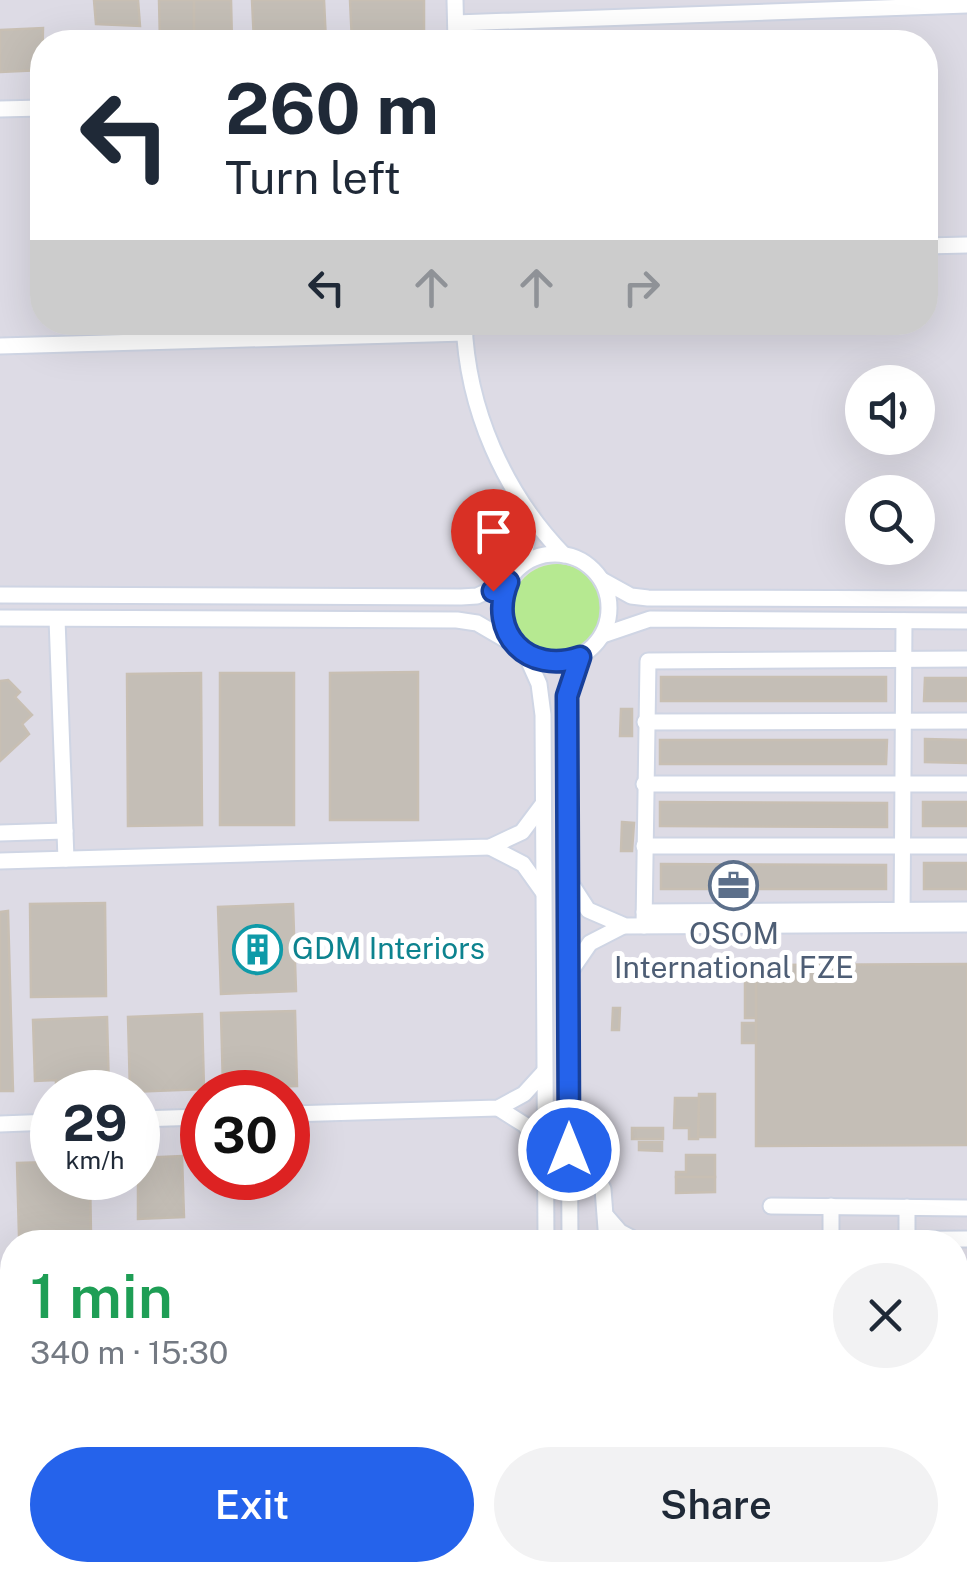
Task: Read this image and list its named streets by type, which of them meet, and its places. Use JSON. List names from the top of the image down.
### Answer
{
  "places": {
    "office": ["OSOM International FZE"],
    "building": ["GDM Interiors"]
  },
  "page": {
    "turn": ["260 m", "Turn left"],
    "speed": "29 km/h",
    "limit": "30",
    "heading": ["1 min", "340 m · 15:30"],
    "buttons": ["Exit", "Share"]
  }
}
